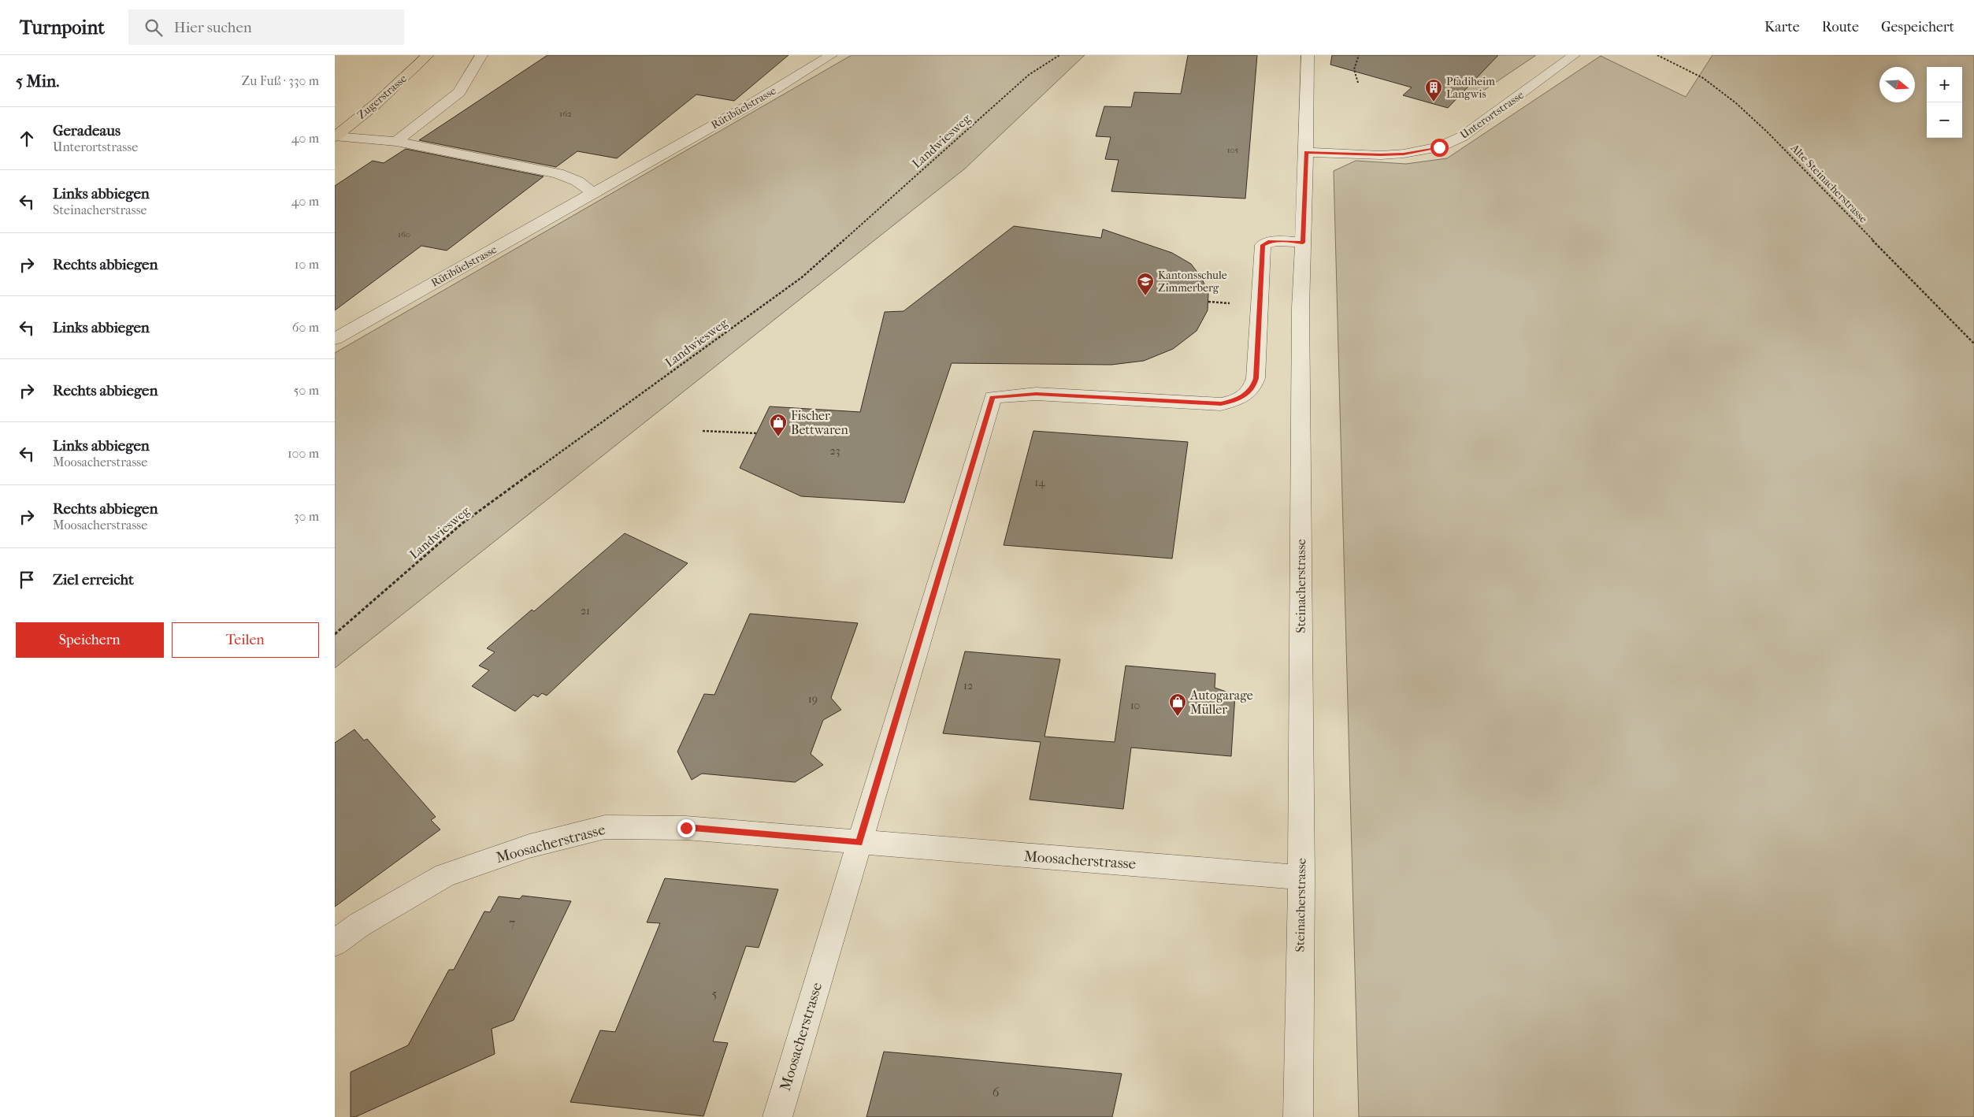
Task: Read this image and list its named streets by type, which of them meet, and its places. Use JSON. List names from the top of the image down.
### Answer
{
  "streets": {
    "main road": ["Zugerstrasse"],
    "street": [
      "Rütibüelstrasse",
      "Unterortstrasse",
      "Steinacherstrasse",
      "Moosacherstrasse"
    ],
    "path": ["Landwiesweg", "Alte Steinacherstrasse"]
  },
  "crossings": [
    ["Unterortstrasse", "Steinacherstrasse"],
    ["Steinacherstrasse", "Moosacherstrasse"]
  ],
  "places": {
    "building": ["Pfadiheim Langwis"],
    "school or university": ["Kantonsschule Zimmerberg"],
    "shop": ["Fischer Bettwaren", "Autogarage Müller"]
  },
  "house_numbers": [
    "162",
    "105",
    "160",
    "23",
    "14",
    "21",
    "12",
    "19",
    "10",
    "7",
    "5",
    "6"
  ],
  "north": "right",
  "page": {
    "header": "Turnpoint",
    "search": "Hier suchen",
    "nav": ["Karte", "Route", "Gespeichert"],
    "heading": ["5 Min.", "Zu Fuß · 330 m"],
    "map_buttons": ["+", "−"],
    "list": [
      ["Geradeaus", "Unterortstrasse", "40 m"],
      ["Links abbiegen", "Steinacherstrasse", "40 m"],
      ["Rechts abbiegen", "10 m"],
      ["Links abbiegen", "60 m"],
      ["Rechts abbiegen", "50 m"],
      ["Links abbiegen", "Moosacherstrasse", "100 m"],
      ["Rechts abbiegen", "Moosacherstrasse", "30 m"],
      "Ziel erreicht"
    ],
    "buttons": ["Speichern", "Teilen"]
  }
}
